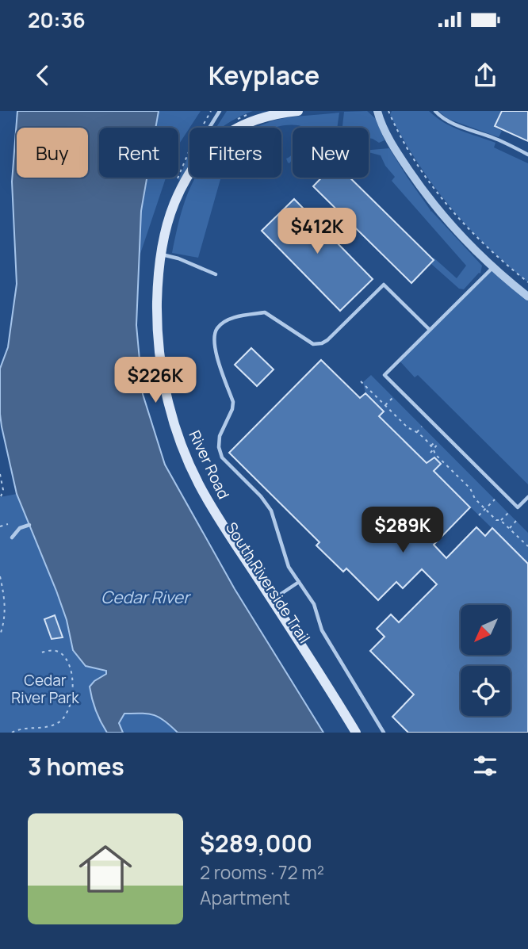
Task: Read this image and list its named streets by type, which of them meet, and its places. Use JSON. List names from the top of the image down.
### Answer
{
  "streets": {
    "main road": ["River Road"]
  },
  "water": ["Cedar River"],
  "parks": ["Cedar River Park"],
  "north": "bottom left",
  "page": {
    "status": "20:36",
    "header": "Keyplace",
    "chip": [
      "Buy",
      "Rent",
      "Filters",
      "New"
    ],
    "price": ["$412K", "$226K", "$289K"],
    "heading": "3 homes",
    "list": [
      {
        "name": "$289,000",
        "note": "2 rooms · 72 m² · Apartment"
      }
    ]
  }
}
